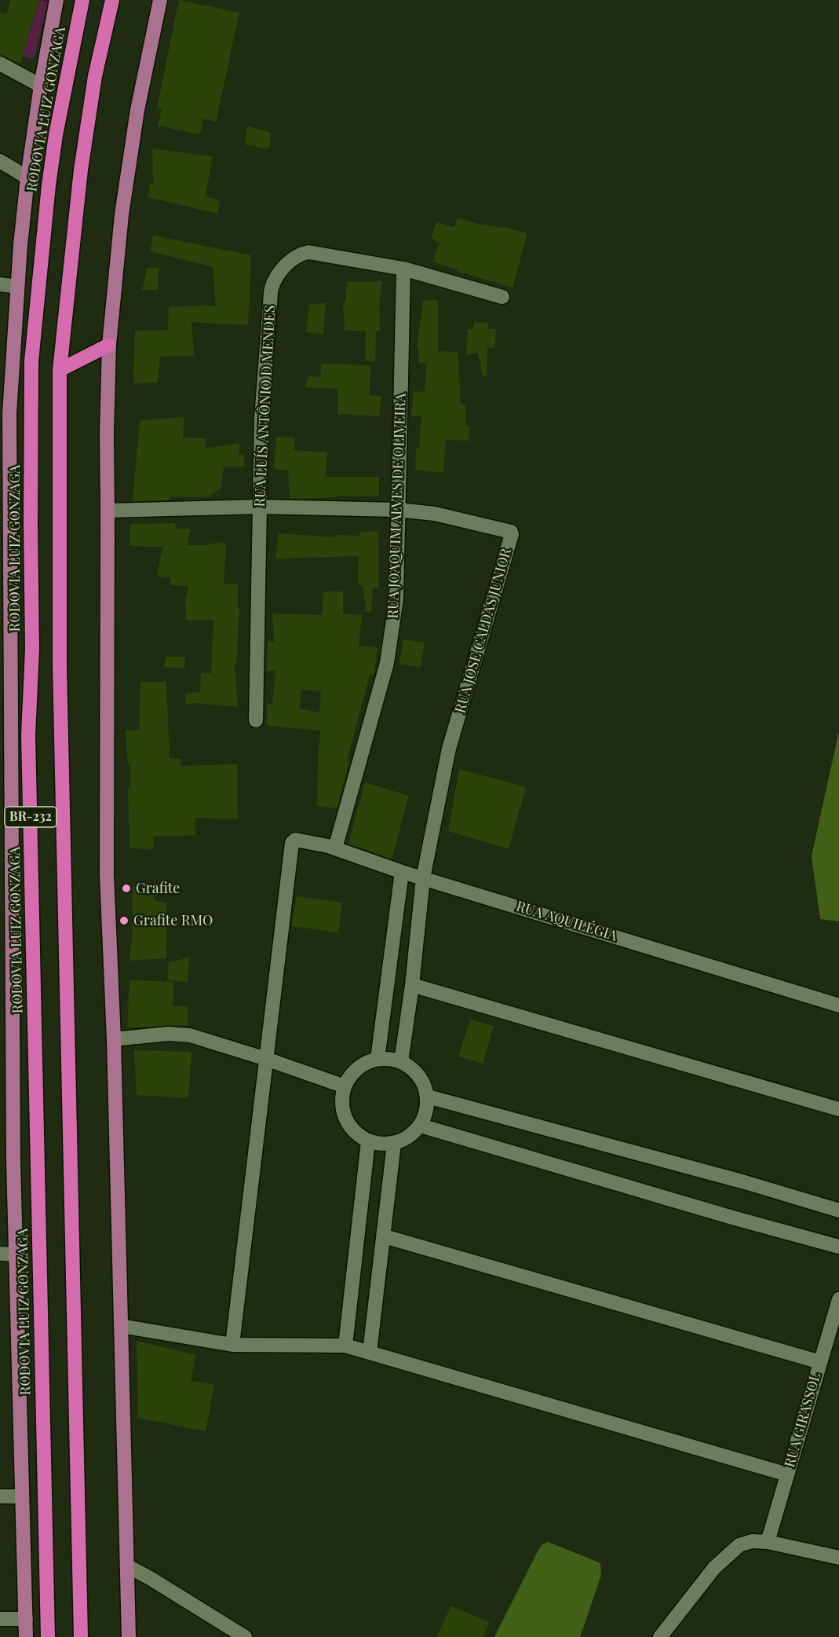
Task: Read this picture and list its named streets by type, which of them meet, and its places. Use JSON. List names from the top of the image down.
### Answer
{
  "streets": {
    "highway": ["RODOVIA LUIZ GONZAGA", "BR-232"],
    "street": [
      "RUA LUÍS ANTÔNIO D MENDES",
      "RUA JOAQUIM ALVES DE OLIVEIRA",
      "RUA JOSE CALDAS JUNIOR",
      "RUA AQUILÉGIA",
      "RUA GIRASSOL"
    ]
  },
  "crossings": [
    ["RUA LUÍS ANTÔNIO D MENDES", "RUA JOAQUIM ALVES DE OLIVEIRA"],
    ["RUA LUÍS ANTÔNIO D MENDES", "RUA JOSE CALDAS JUNIOR"],
    ["RUA JOAQUIM ALVES DE OLIVEIRA", "RUA JOSE CALDAS JUNIOR"],
    ["RUA JOAQUIM ALVES DE OLIVEIRA", "RUA AQUILÉGIA"],
    ["RUA JOSE CALDAS JUNIOR", "RUA AQUILÉGIA"]
  ],
  "places": ["Grafite", "Grafite RMO"]
}
